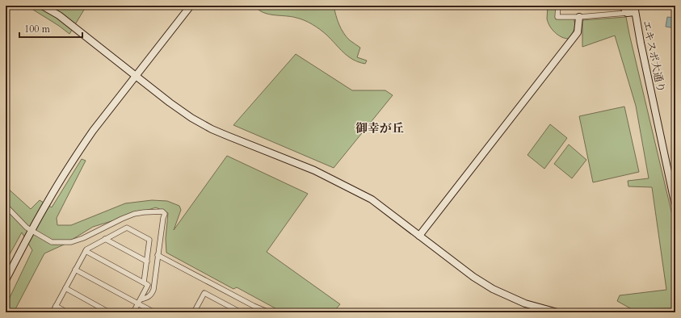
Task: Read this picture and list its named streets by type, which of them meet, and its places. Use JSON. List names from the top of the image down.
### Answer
{
  "streets": {
    "street": ["エキスポ大通り"]
  },
  "districts": ["御幸が丘"],
  "scale_bar": "100 m"
}
